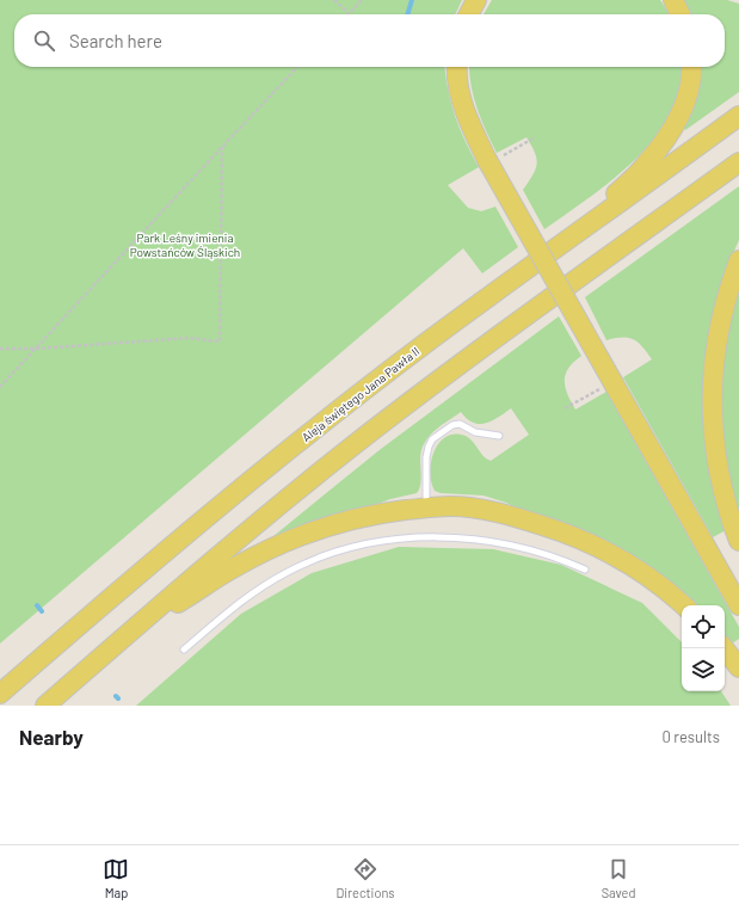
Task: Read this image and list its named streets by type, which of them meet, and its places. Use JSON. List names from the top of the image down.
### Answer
{
  "streets": {
    "main road": ["Aleja świętego Jana Pawła II"]
  },
  "parks": ["Park Leśny imienia Powstańców Śląskich"],
  "page": {
    "search": "Search here",
    "heading": ["Nearby", "0 results"],
    "nav": ["Map", "Directions", "Saved"]
  }
}
